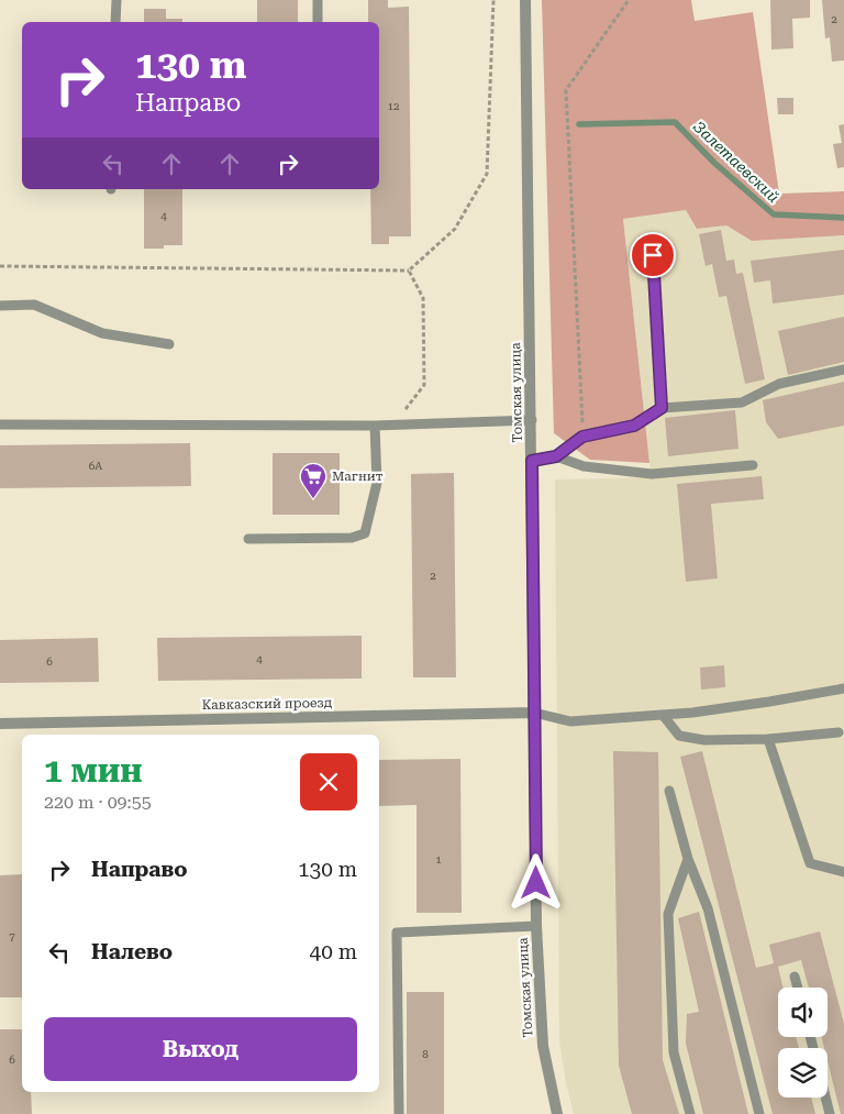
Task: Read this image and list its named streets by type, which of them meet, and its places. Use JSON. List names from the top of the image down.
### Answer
{
  "streets": {
    "street": ["Томская улица", "Кавказский проезд"]
  },
  "crossings": [
    ["Томская улица", "Кавказский проезд"]
  ],
  "water": ["Залетаевский"],
  "places": {
    "supermarket": ["Магнит"]
  },
  "house_numbers": [
    "2",
    "12",
    "4",
    "6А",
    "2",
    "4",
    "6",
    "1",
    "7",
    "8",
    "6"
  ],
  "page": {
    "turn": ["130 m", "Направо"],
    "heading": ["1 мин", "220 m · 09:55"],
    "list": [
      {
        "name": "Направо",
        "value": "130 m"
      },
      {
        "name": "Налево",
        "value": "40 m"
      }
    ],
    "buttons": "Выход"
  }
}
